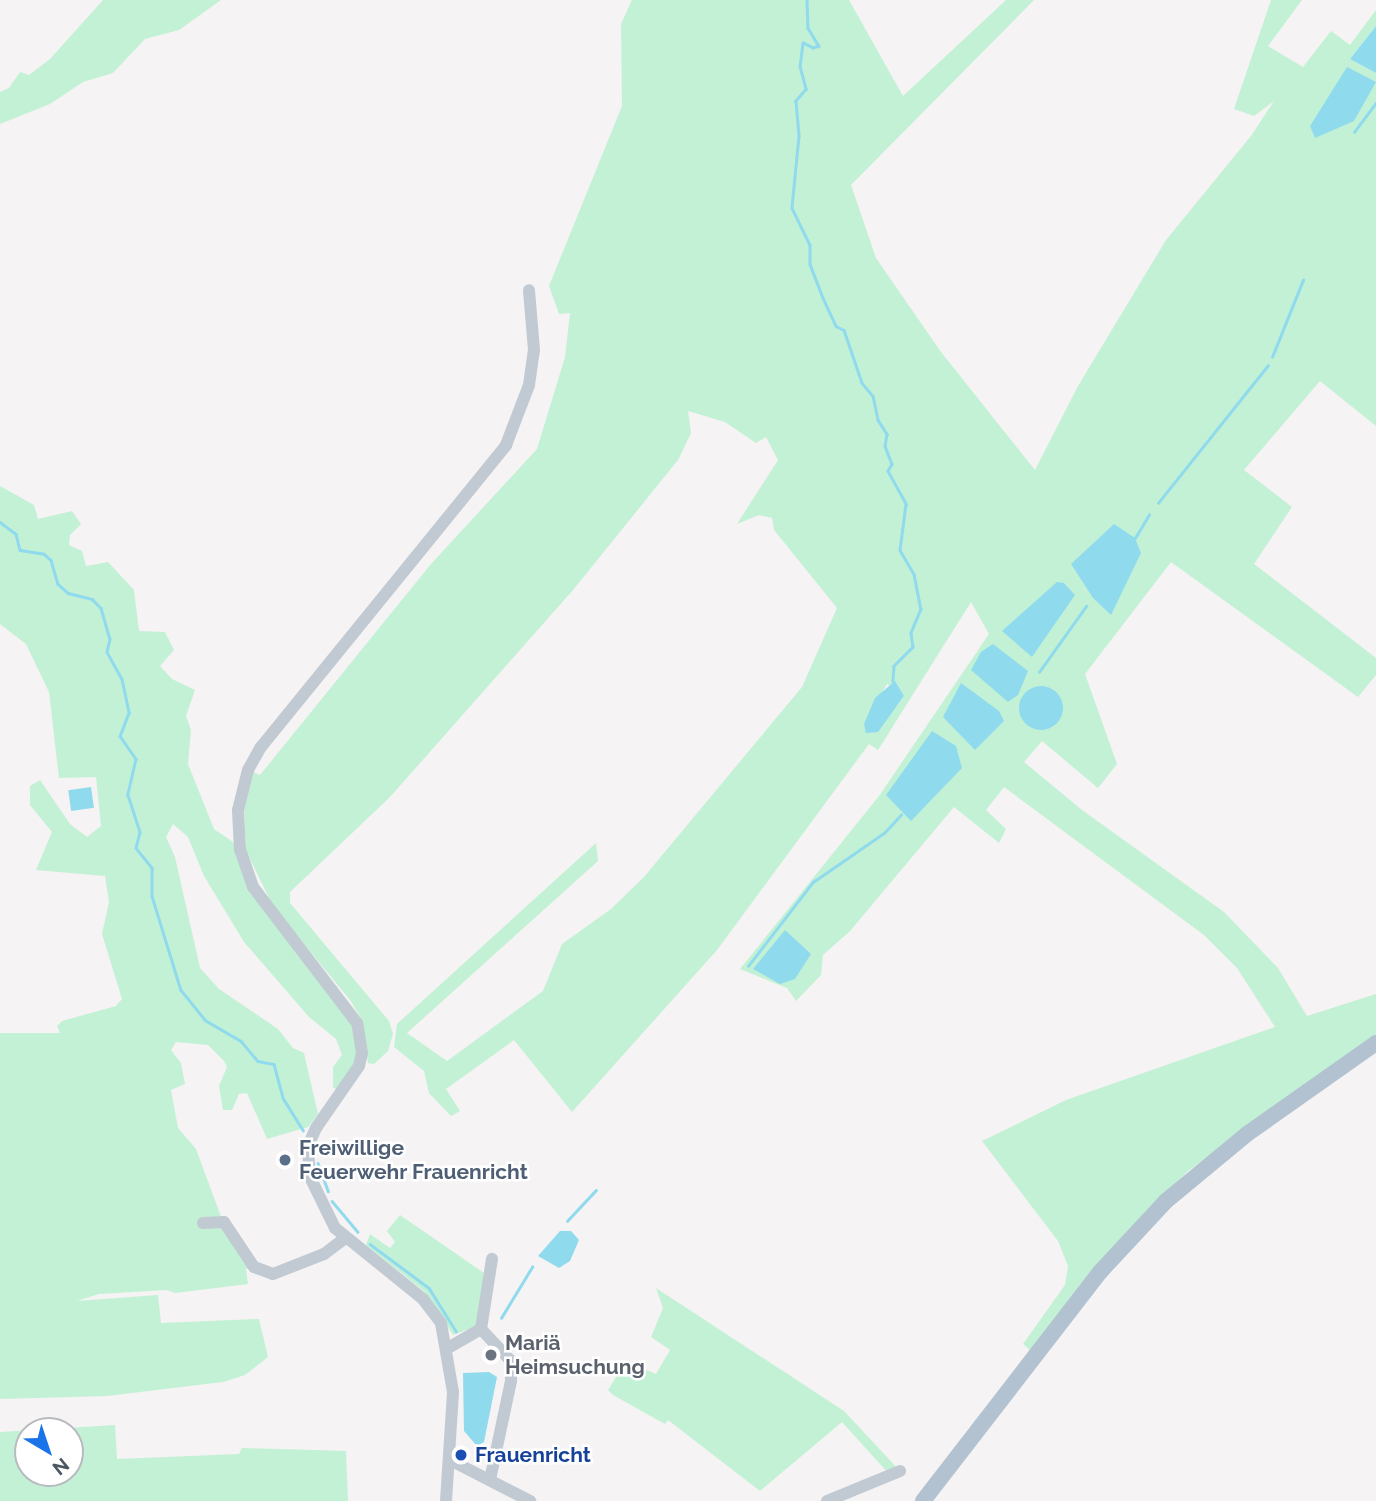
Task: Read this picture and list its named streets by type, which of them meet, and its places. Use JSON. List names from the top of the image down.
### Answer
{
  "places": ["Freiwillige Feuerwehr Frauenricht", "Mariä Heimsuchung", "Frauenricht"],
  "north": "bottom right"
}
